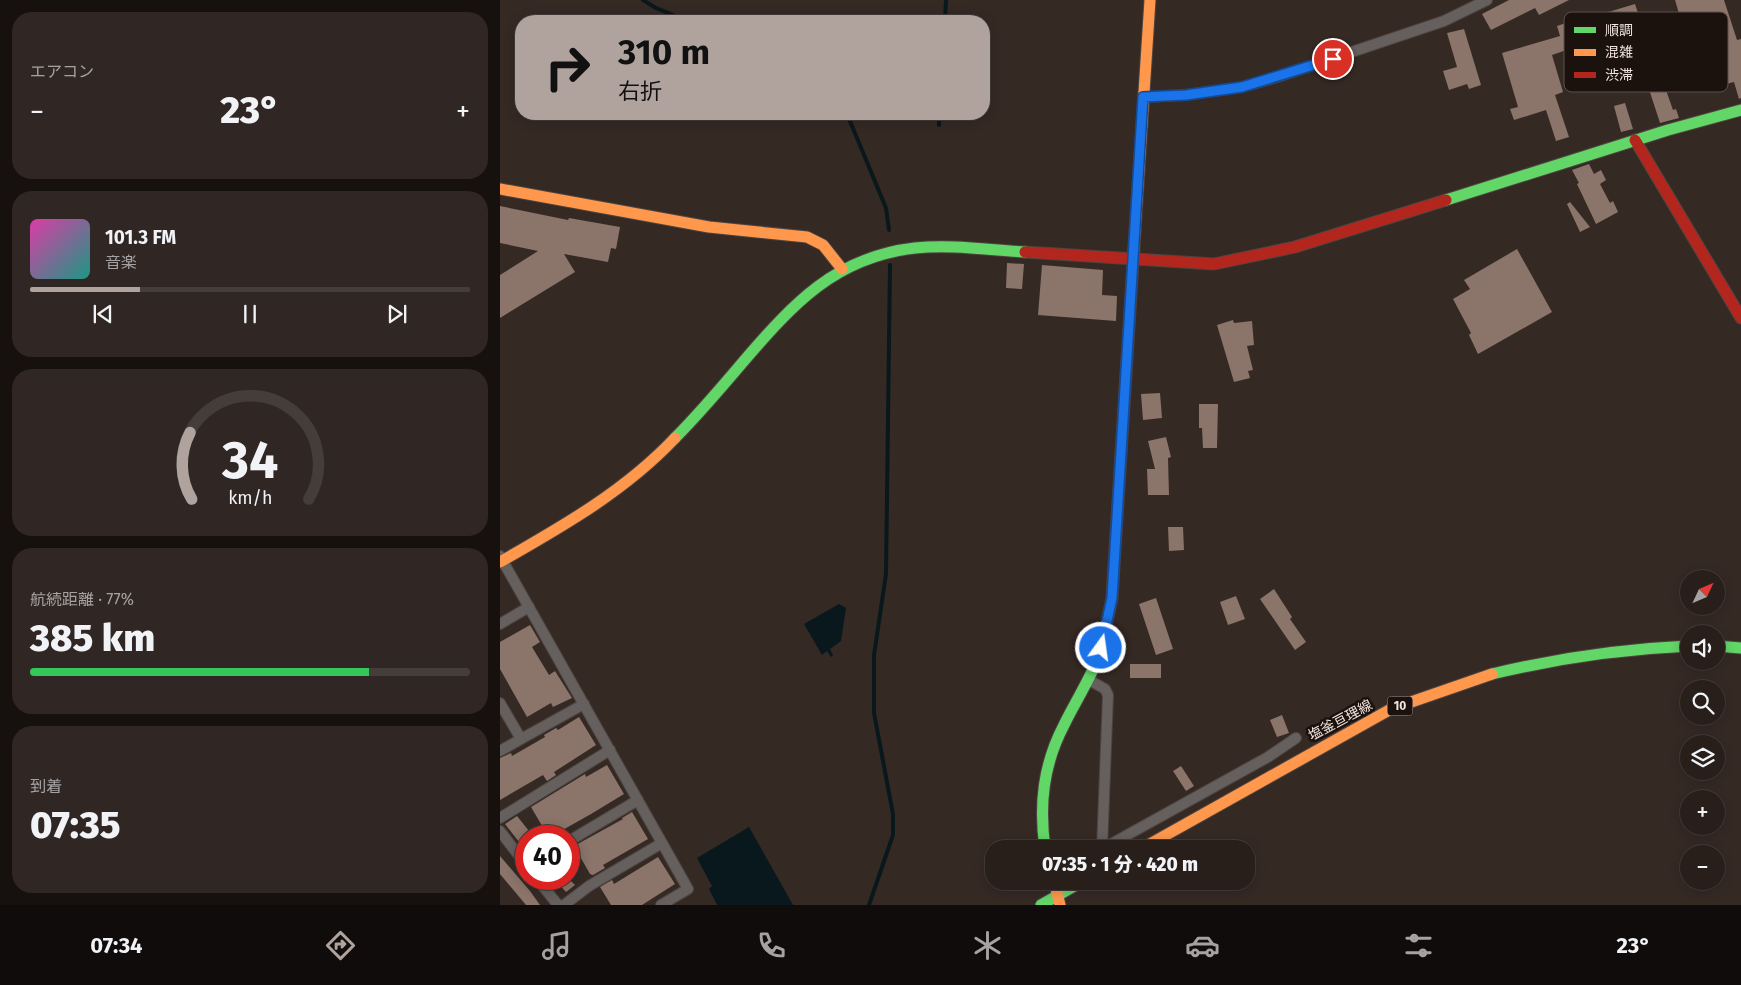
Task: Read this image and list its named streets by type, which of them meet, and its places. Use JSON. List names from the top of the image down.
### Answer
{
  "streets": {
    "street": ["10", "塩釜亘理線"]
  },
  "legend": ["順調", "混雑", "渋滞"],
  "north": "top right",
  "page": {
    "tile": [
      "エアコン",
      ["航続距離 · 77%", "385 km"],
      ["到着", "07:35"]
    ],
    "turn": ["310 m", "右折"],
    "heat": ["−", "23°", "+"],
    "song": ["101.3 FM", "音楽"],
    "map_buttons": ["+", "−"],
    "limit": "40",
    "trip": "07:35 · 1 分 · 420 m",
    "tabs": ["07:34", "23°"],
    "gauge": ["34", "km/h"]
  }
}
